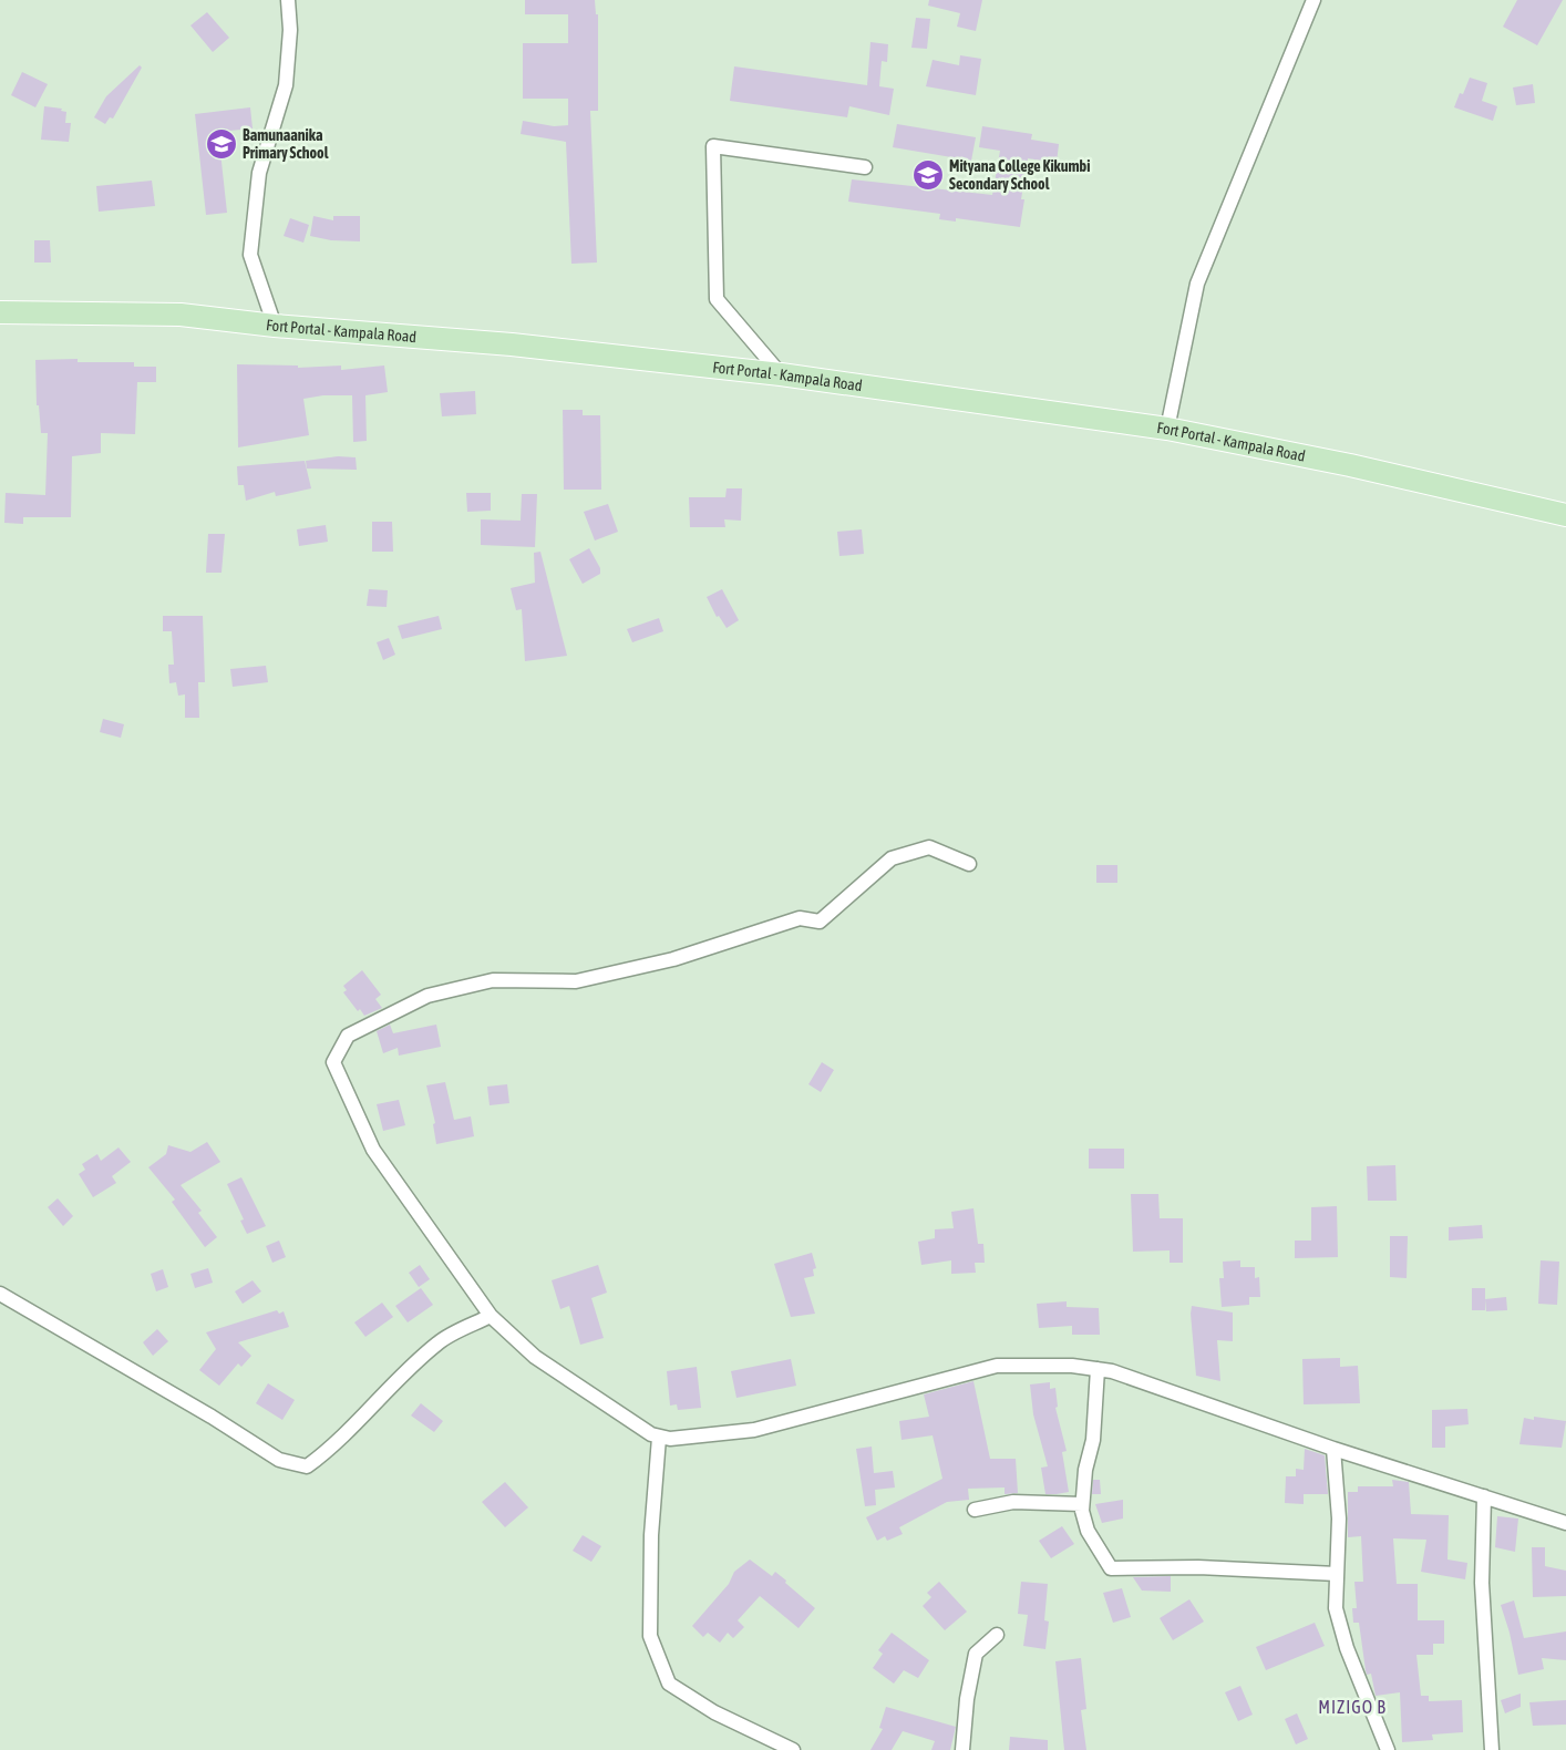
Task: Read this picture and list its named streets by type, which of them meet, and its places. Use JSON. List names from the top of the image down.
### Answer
{
  "streets": {
    "main road": ["Fort Portal - Kampala Road"]
  },
  "districts": ["MIZIGO B"],
  "places": {
    "school or university": ["Bamunaanika Primary School", "Mityana College Kikumbi Secondary School"]
  }
}
